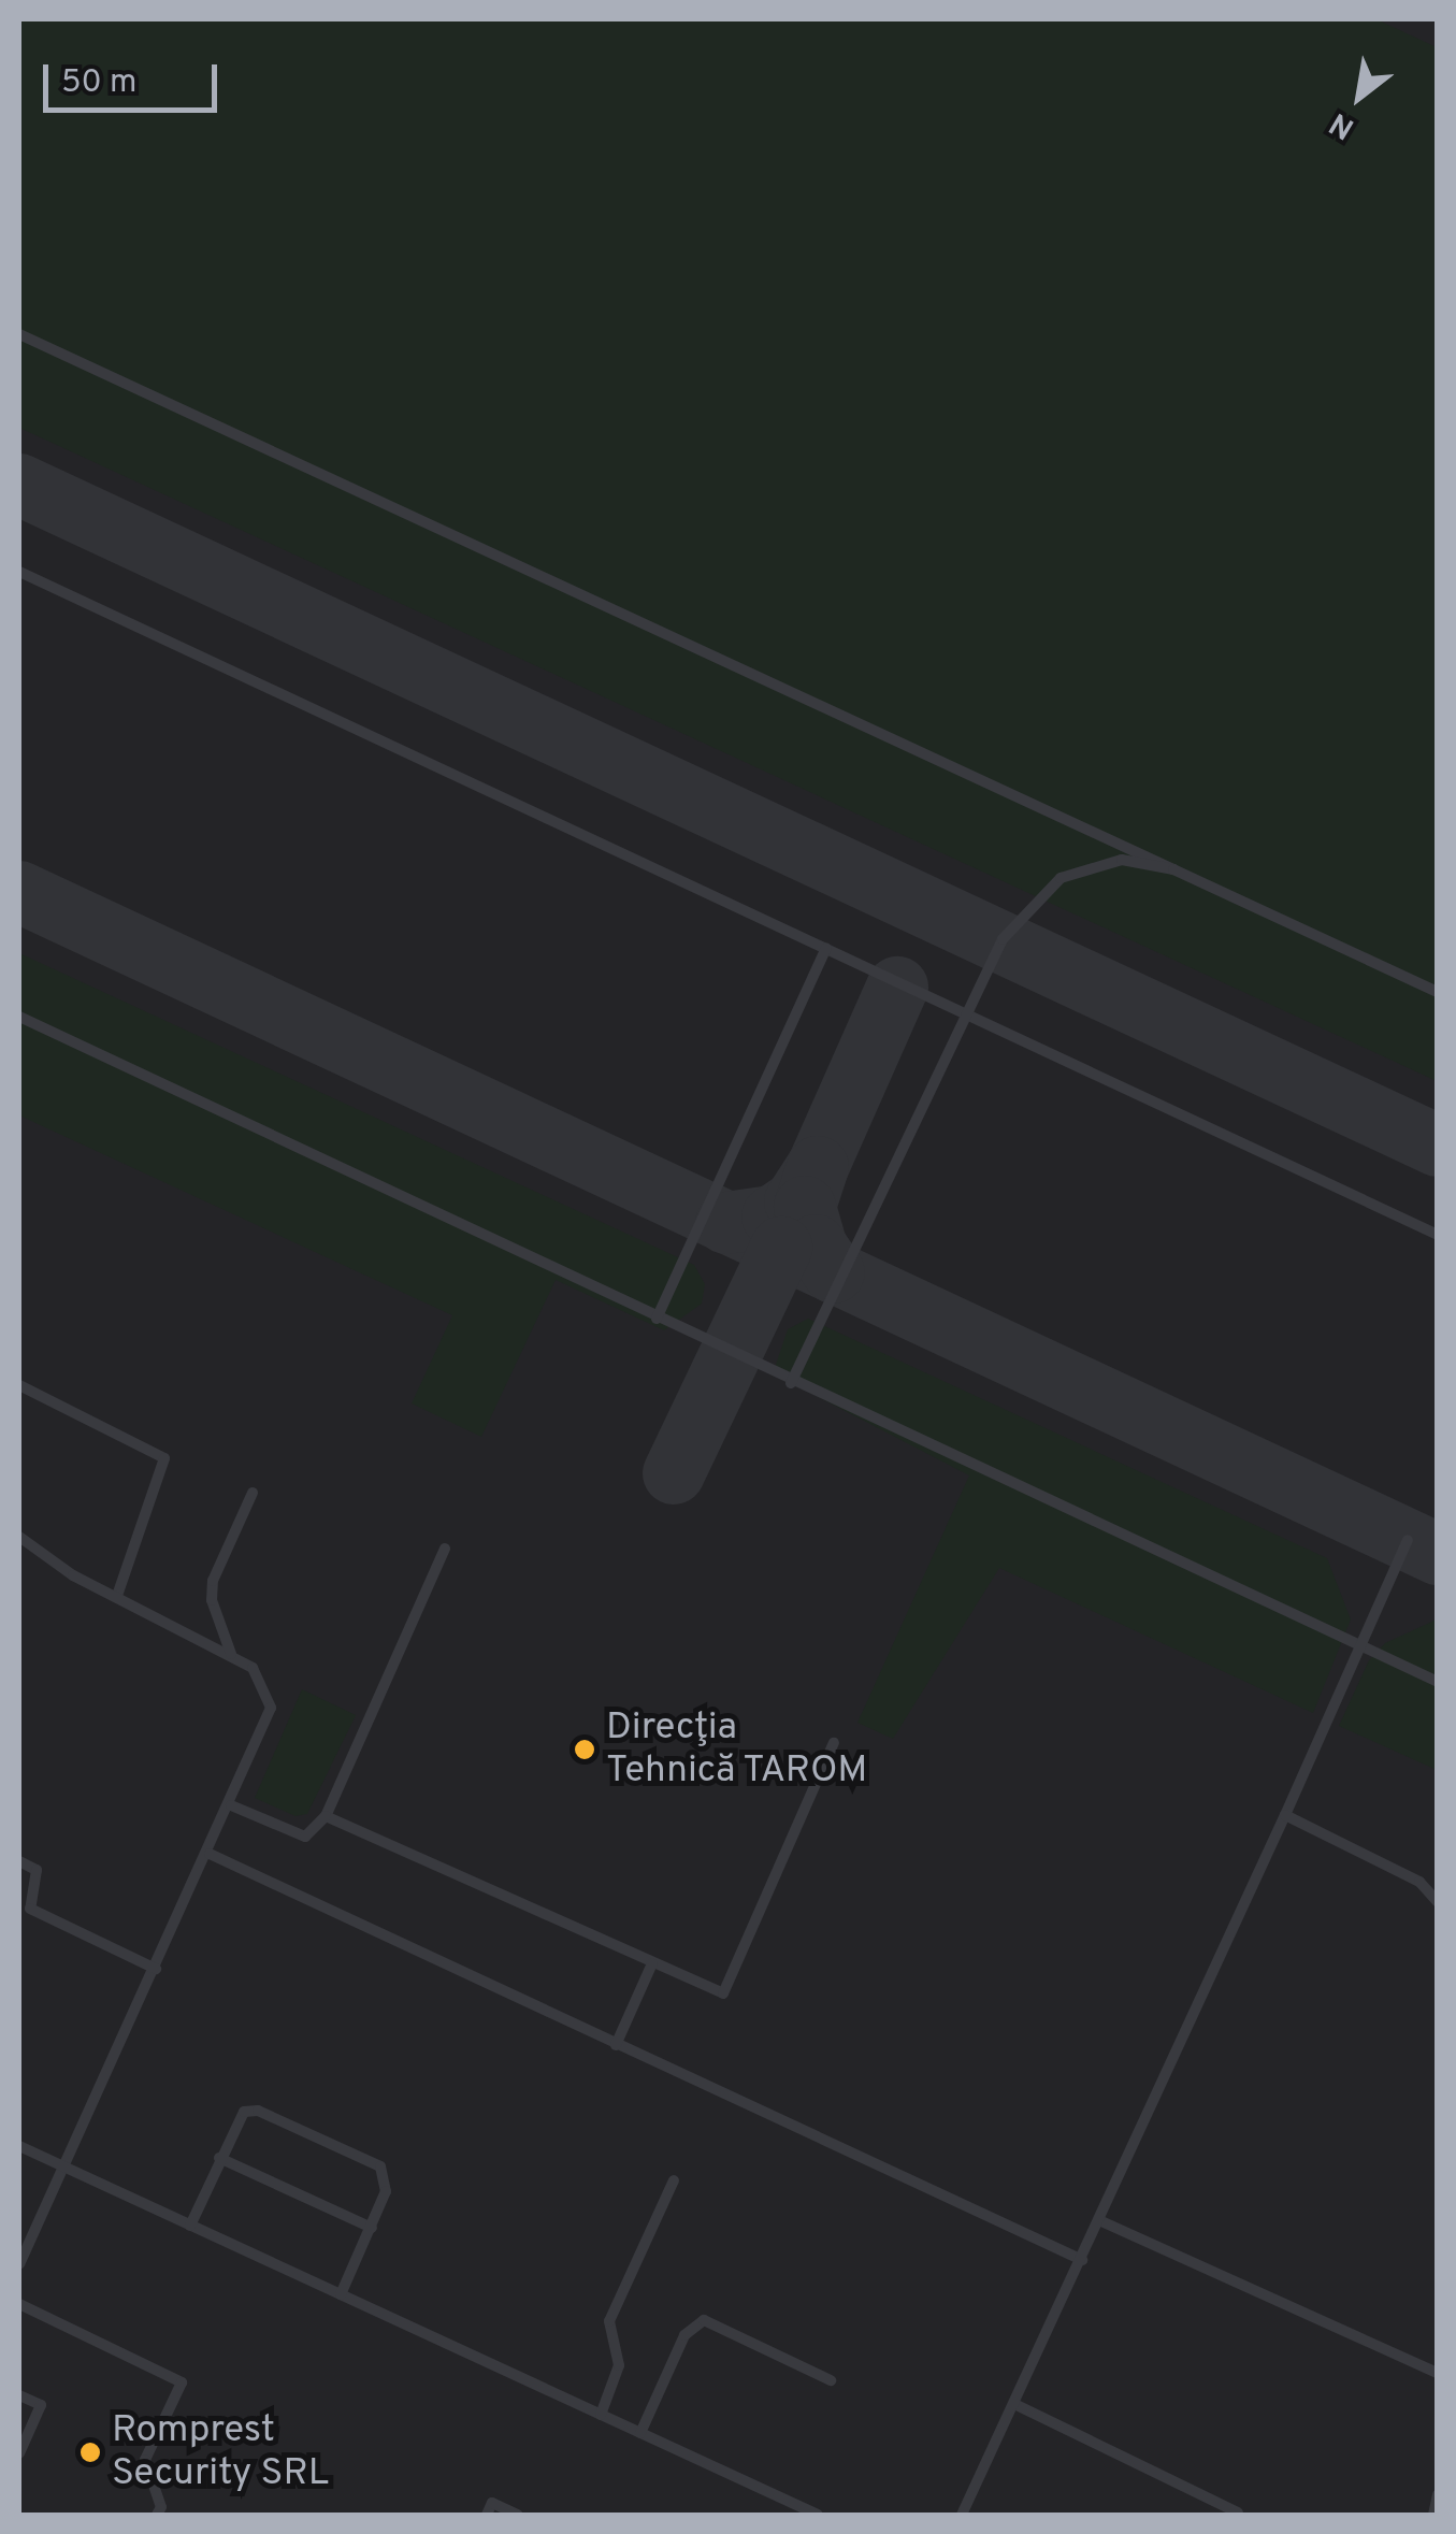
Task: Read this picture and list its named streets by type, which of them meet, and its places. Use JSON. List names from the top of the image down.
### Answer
{
  "places": ["Direcţia Tehnică TAROM", "Romprest Security SRL"],
  "scale_bar": "50 m",
  "north": "bottom left"
}
